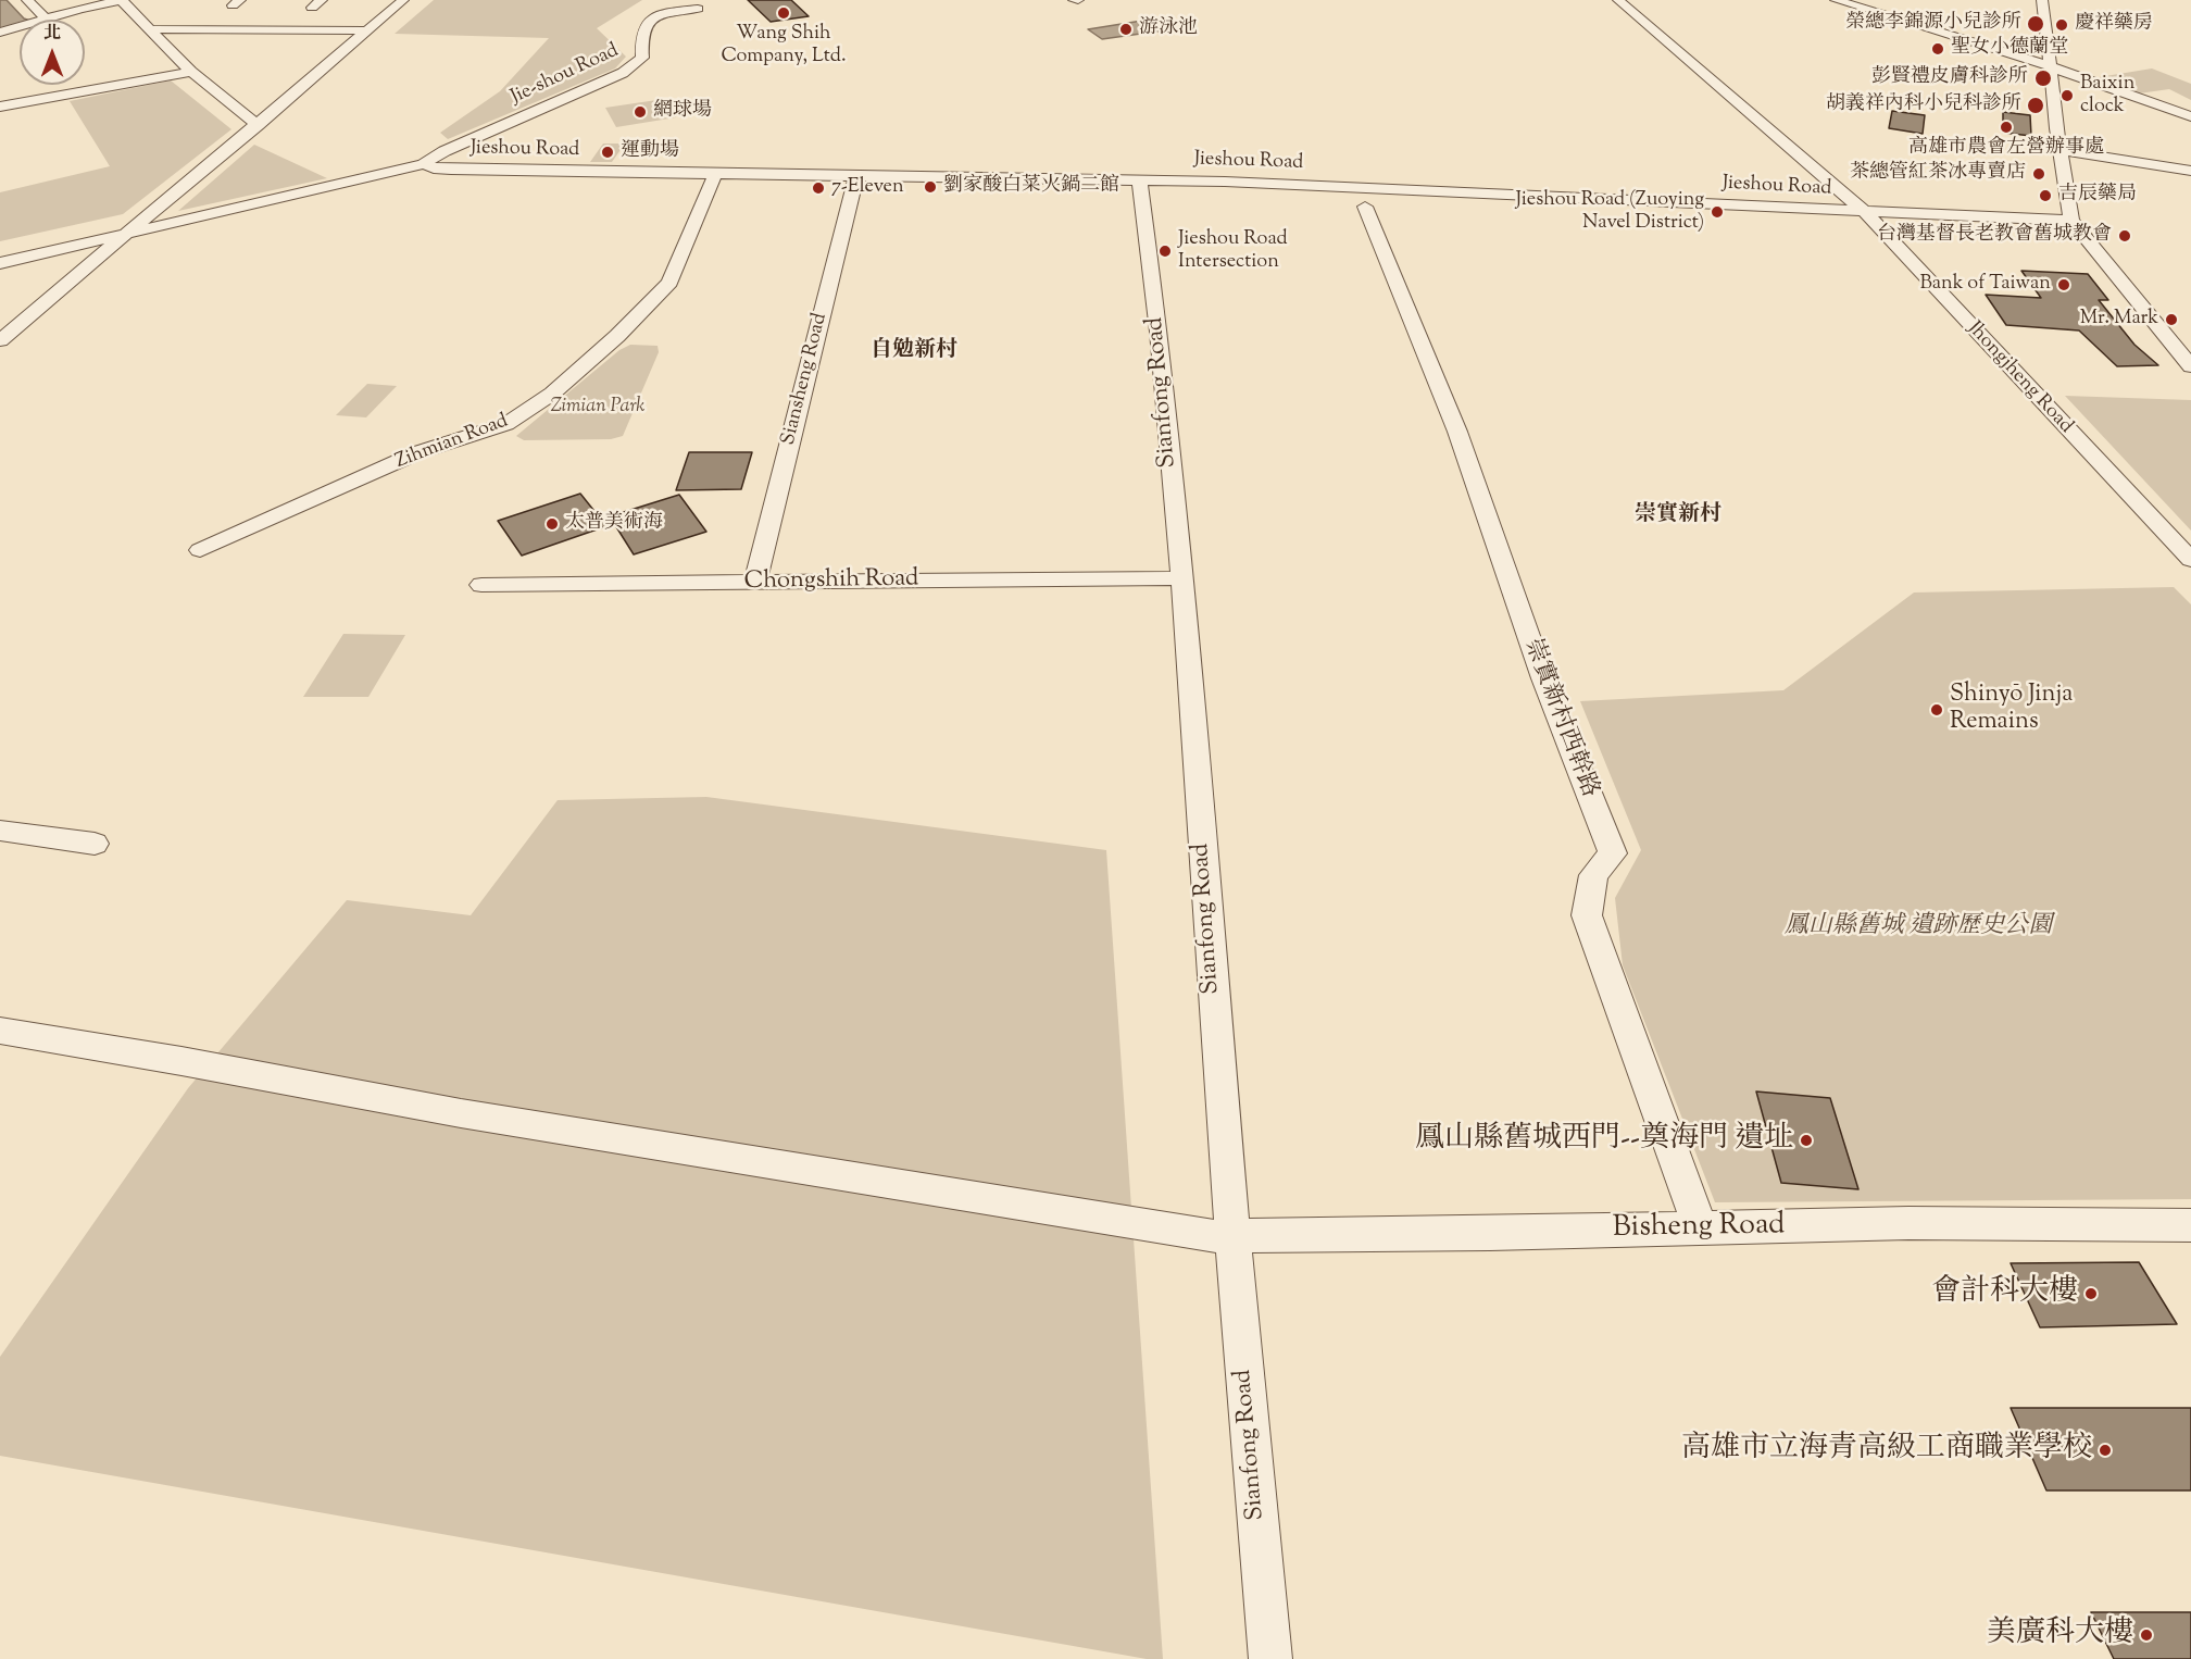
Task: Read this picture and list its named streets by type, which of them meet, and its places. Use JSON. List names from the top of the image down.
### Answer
{
  "streets": {
    "street": [
      "Jie-shou Road",
      "Jieshou Road",
      "Jhongjheng Road",
      "Siansheng Road",
      "Sianfong Road",
      "Zihmian Road",
      "Chongshih Road",
      "崇實新村西幹路",
      "Bisheng Road"
    ]
  },
  "crossings": [
    ["Jie-shou Road", "Jieshou Road"],
    ["Jieshou Road", "Jhongjheng Road"],
    ["Jieshou Road", "Siansheng Road"],
    ["Jieshou Road", "Sianfong Road"],
    ["Jieshou Road", "Zihmian Road"],
    ["Siansheng Road", "Chongshih Road"],
    ["Sianfong Road", "Chongshih Road"],
    ["Sianfong Road", "Bisheng Road"],
    ["崇實新村西幹路", "Bisheng Road"]
  ],
  "districts": ["自勉新村", "崇實新村"],
  "parks": ["Zimian Park", "鳳山縣舊城 遺跡歷史公園"],
  "places": [
    "Wang Shih Company, Ltd.",
    "榮總李錦源小兒診所",
    "慶祥藥房",
    "游泳池",
    "聖女小德蘭堂",
    "彭賢禮皮膚科診所",
    "Baixin clock",
    "胡義祥內科小兒科診所",
    "網球場",
    "高雄市農會左營辦事處",
    "運動場",
    "茶總管紅茶冰專賣店",
    "劉家酸白菜火鍋二館",
    "7-Eleven",
    "吉辰藥局",
    "Jieshou Road (Zuoying Navel District)",
    "台灣基督長老教會舊城教會",
    "Jieshou Road Intersection",
    "Bank of Taiwan",
    "Mr. Mark",
    "太普美術海",
    "Shinyō Jinja Remains",
    "鳳山縣舊城西門--奠海門 遺址",
    "會計科大樓",
    "高雄市立海青高級工商職業學校",
    "美廣科大樓"
  ],
  "north": "top"
}
